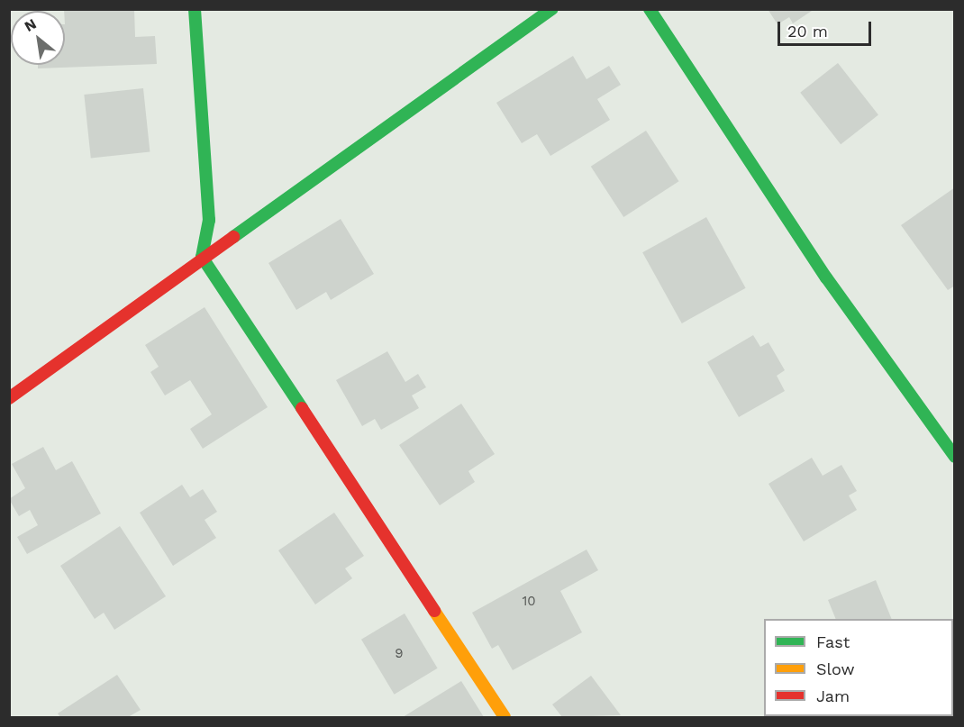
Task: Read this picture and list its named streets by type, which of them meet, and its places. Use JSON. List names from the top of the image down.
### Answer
{
  "house_numbers": ["10", "9"],
  "legend": ["Fast", "Slow", "Jam"],
  "scale_bar": "20 m",
  "north": "top left"
}
